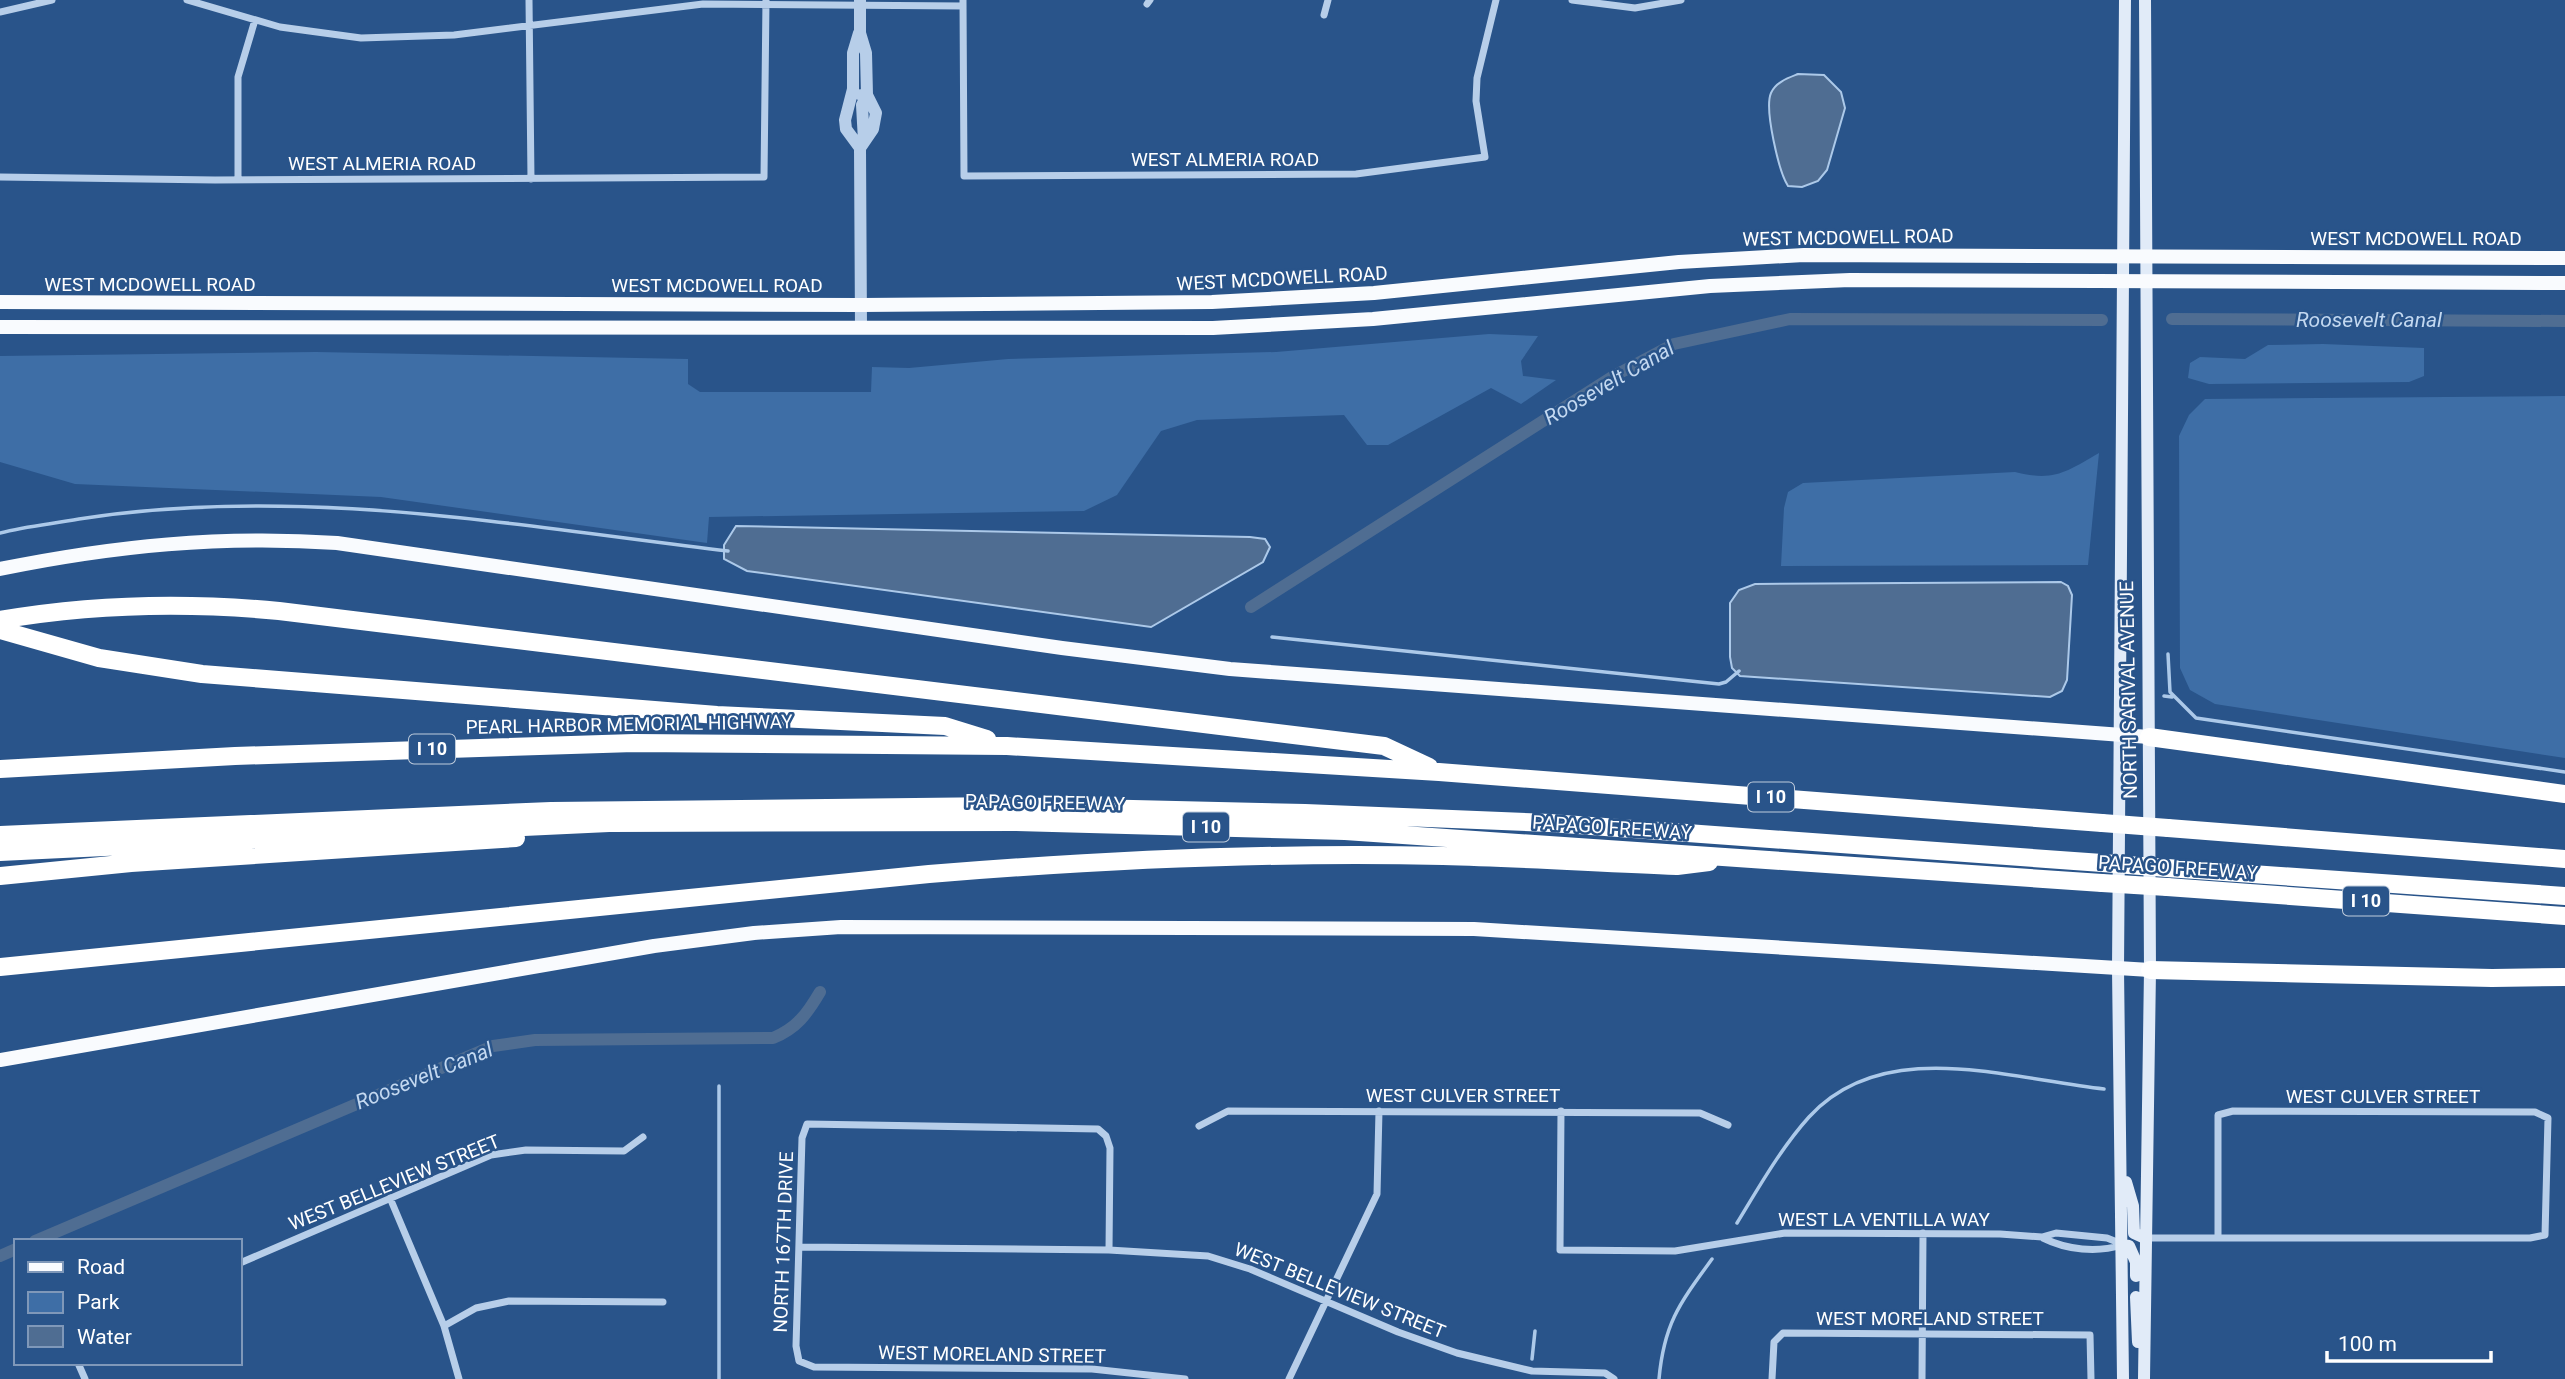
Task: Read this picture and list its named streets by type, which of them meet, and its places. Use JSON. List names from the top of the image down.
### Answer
{
  "streets": {
    "highway": ["PEARL HARBOR MEMORIAL HIGHWAY", "I 10", "PAPAGO FREEWAY"],
    "main road": ["WEST MCDOWELL ROAD", "NORTH SARIVAL AVENUE"],
    "street": [
      "WEST ALMERIA ROAD",
      "WEST CULVER STREET",
      "WEST BELLEVIEW STREET",
      "WEST LA VENTILLA WAY",
      "NORTH 167TH DRIVE",
      "WEST MORELAND STREET"
    ]
  },
  "crossings": [
    ["WEST MCDOWELL ROAD", "NORTH SARIVAL AVENUE"],
    ["PEARL HARBOR MEMORIAL HIGHWAY", "PAPAGO FREEWAY"],
    ["I 10", "PAPAGO FREEWAY"],
    ["WEST CULVER STREET", "WEST LA VENTILLA WAY"],
    ["WEST BELLEVIEW STREET", "NORTH 167TH DRIVE"],
    ["NORTH 167TH DRIVE", "WEST MORELAND STREET"]
  ],
  "water": ["Roosevelt Canal"],
  "legend": ["Road", "Park", "Water"],
  "scale_bar": "100 m"
}
